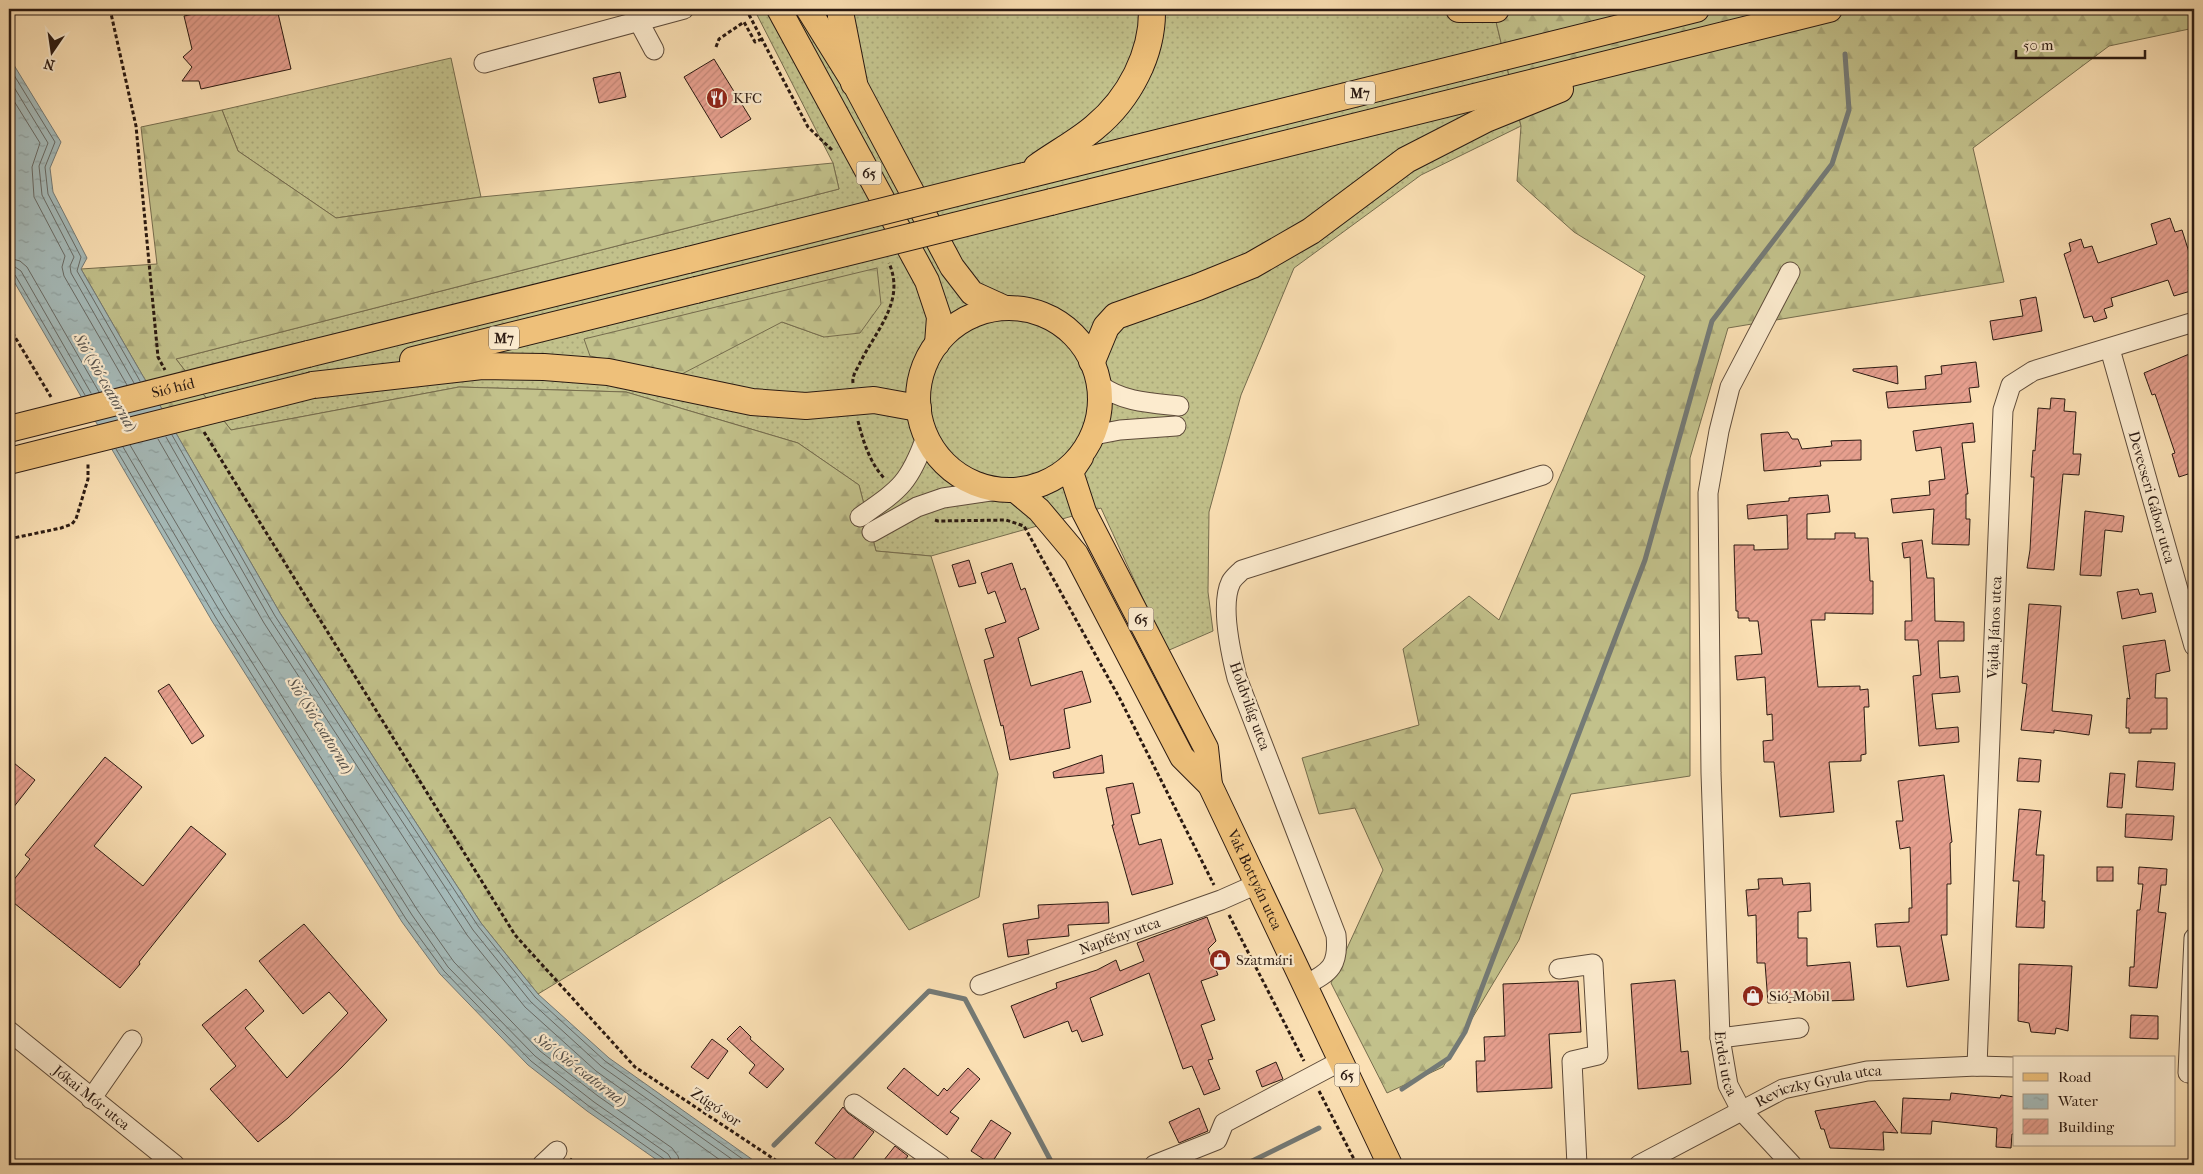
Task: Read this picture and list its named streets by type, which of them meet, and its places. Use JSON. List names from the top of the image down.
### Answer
{
  "streets": {
    "highway": ["M7", "Sió híd"],
    "main road": ["65", "Vak Bottyán utca"],
    "street": [
      "Devecseri Gábor utca",
      "Vajda János utca",
      "Holdvilág utca",
      "Napfény utca",
      "Erdei utca",
      "Reviczky Gyula utca",
      "Jókai Mór utca"
    ],
    "path": ["Zúgó sor"]
  },
  "crossings": [
    ["M7", "Sió híd"],
    ["65", "Vak Bottyán utca"],
    ["Devecseri Gábor utca", "Vajda János utca"],
    ["Vajda János utca", "Reviczky Gyula utca"],
    ["Holdvilág utca", "Vak Bottyán utca"],
    ["Vak Bottyán utca", "Napfény utca"],
    ["Erdei utca", "Reviczky Gyula utca"]
  ],
  "water": ["Sió (Sió-csatorna)"],
  "places": {
    "restaurant": ["KFC"],
    "shop": ["Szatmári", "Sió-Mobil"]
  },
  "legend": ["Road", "Water", "Building"],
  "scale_bar": "50 m",
  "north": "bottom"
}
